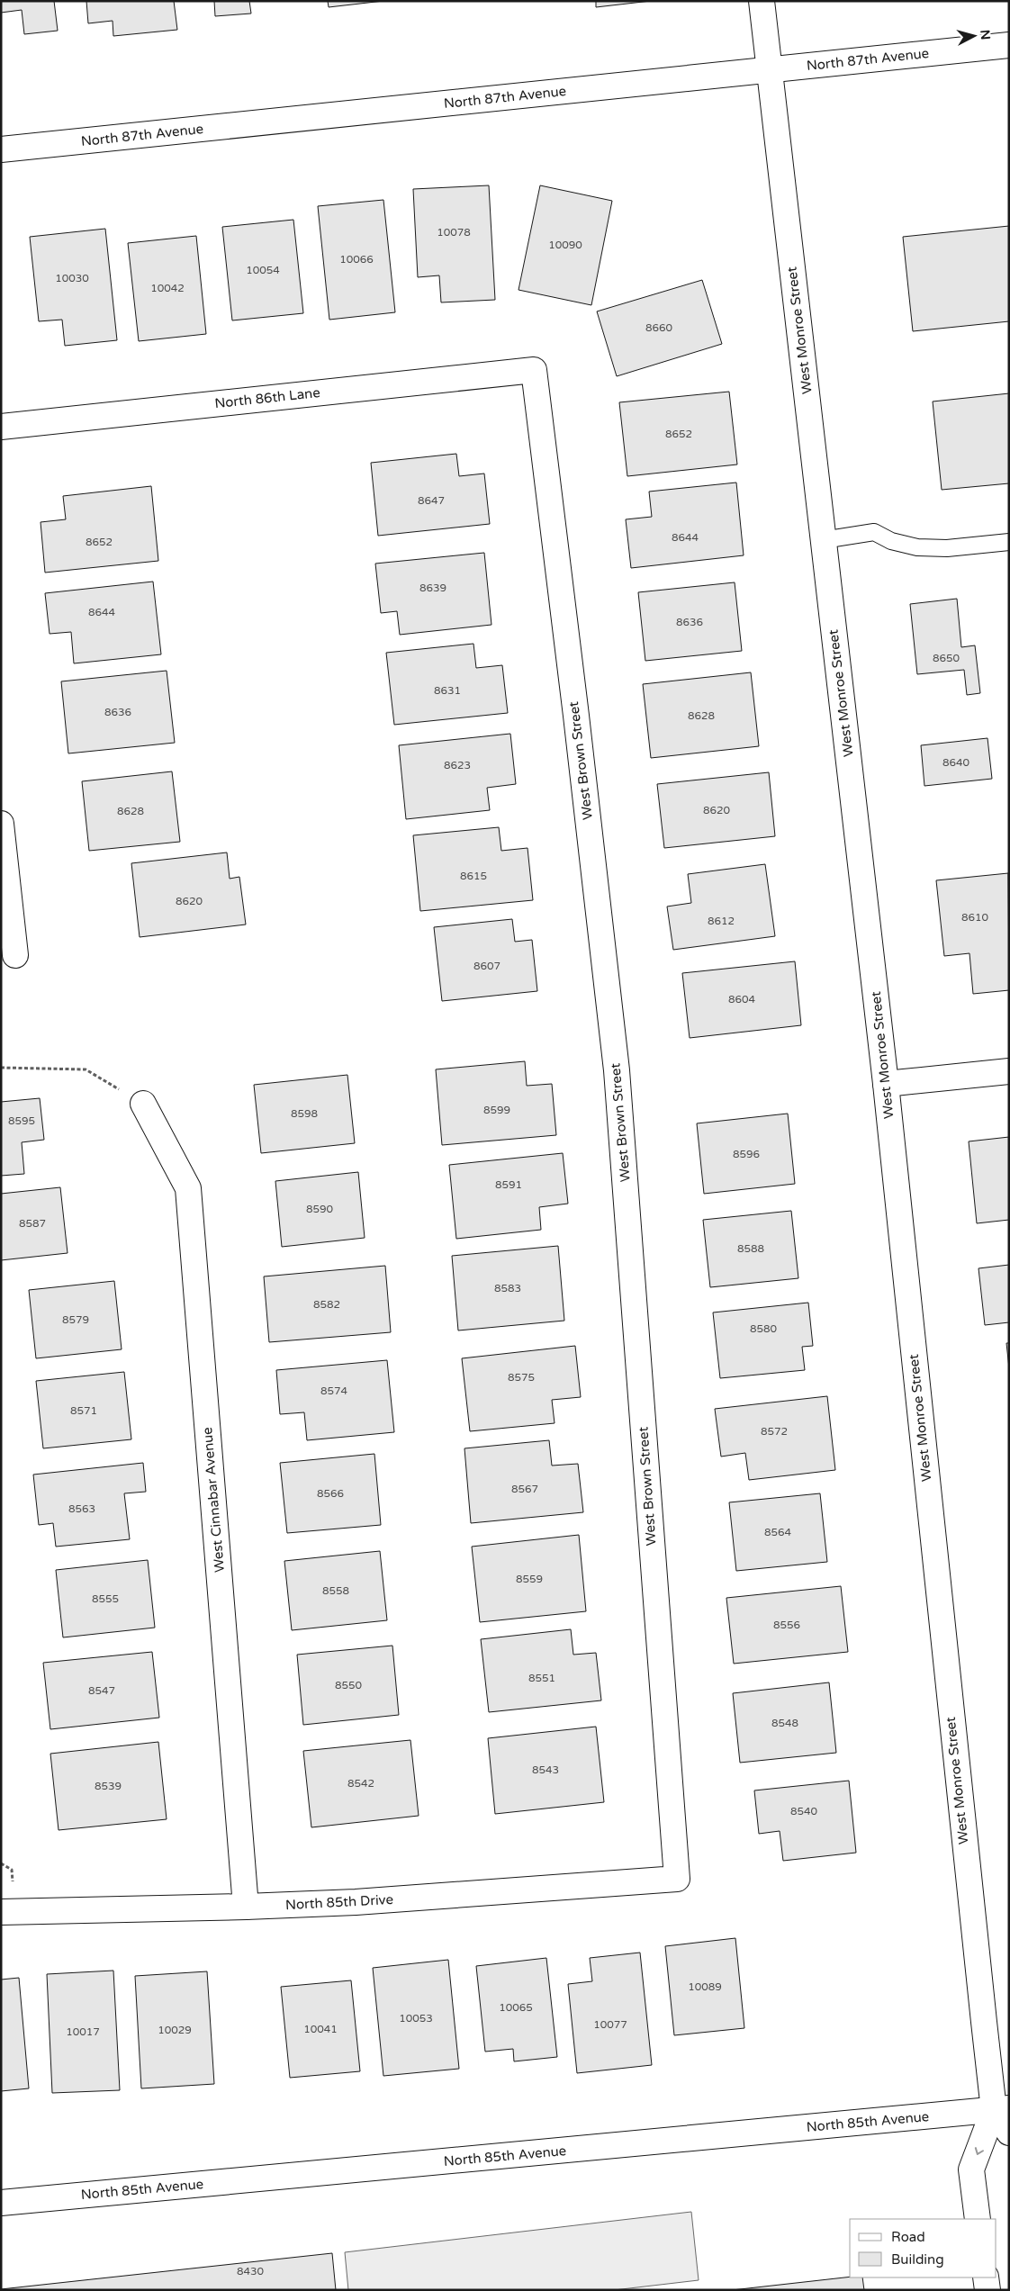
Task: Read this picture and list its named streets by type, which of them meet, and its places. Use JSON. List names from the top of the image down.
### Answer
{
  "streets": {
    "street": [
      "North 87th Avenue",
      "West Monroe Street",
      "North 86th Lane",
      "West Brown Street",
      "West Cinnabar Avenue",
      "North 85th Drive",
      "North 85th Avenue"
    ]
  },
  "crossings": [
    ["North 87th Avenue", "West Monroe Street"],
    ["West Monroe Street", "North 85th Avenue"],
    ["North 86th Lane", "West Brown Street"],
    ["West Brown Street", "North 85th Drive"],
    ["West Cinnabar Avenue", "North 85th Drive"]
  ],
  "house_numbers": [
    "10078",
    "10090",
    "10066",
    "10054",
    "10030",
    "10042",
    "8660",
    "8652",
    "8647",
    "8644",
    "8652",
    "8639",
    "8644",
    "8636",
    "8650",
    "8631",
    "8636",
    "8628",
    "8640",
    "8623",
    "8620",
    "8628",
    "8615",
    "8620",
    "8610",
    "8612",
    "8607",
    "8604",
    "8599",
    "8598",
    "8595",
    "8596",
    "8591",
    "8590",
    "8587",
    "8588",
    "8583",
    "8582",
    "8579",
    "8580",
    "8575",
    "8574",
    "8571",
    "8572",
    "8567",
    "8566",
    "8563",
    "8564",
    "8559",
    "8558",
    "8555",
    "8556",
    "8551",
    "8550",
    "8547",
    "8548",
    "8543",
    "8542",
    "8539",
    "8540",
    "10089",
    "10065",
    "10053",
    "10077",
    "10041",
    "10029",
    "10017",
    "8430"
  ],
  "legend": ["Road", "Building"],
  "north": "right"
}
